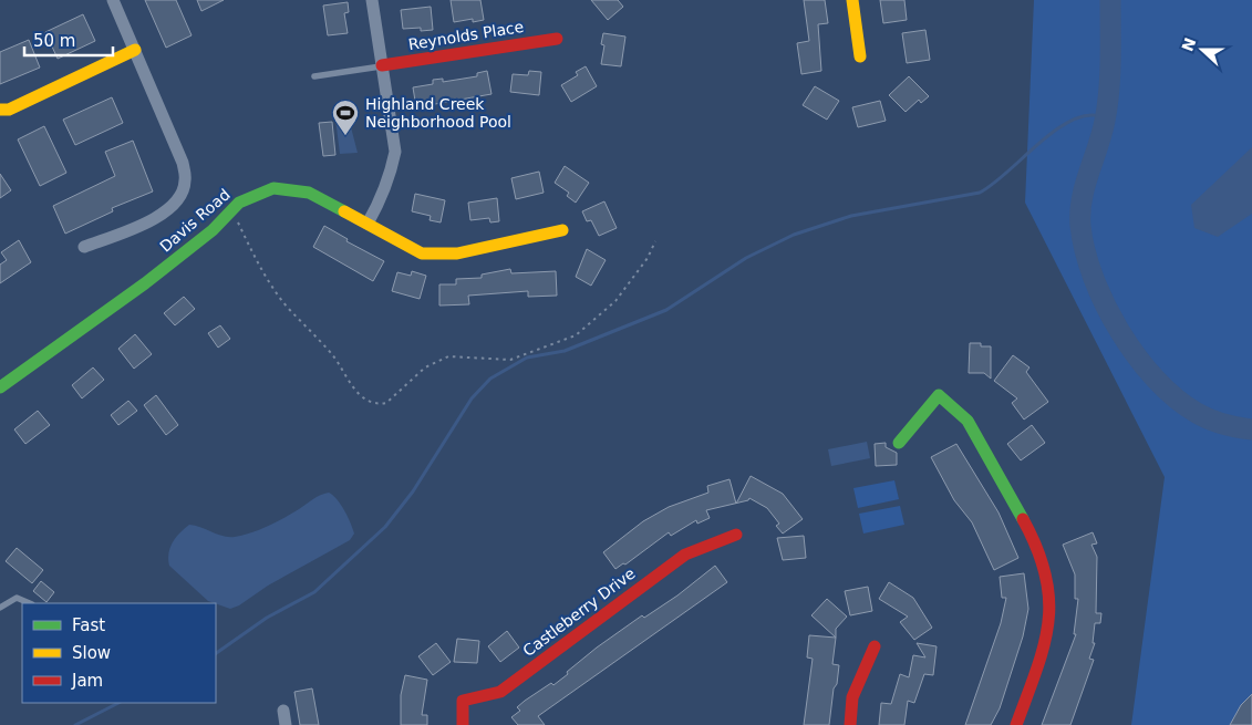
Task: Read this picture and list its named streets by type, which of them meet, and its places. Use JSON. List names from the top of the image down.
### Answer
{
  "streets": {
    "street": ["Reynolds Place", "Davis Road", "Castleberry Drive"]
  },
  "places": {
    "sports": ["Highland Creek Neighborhood Pool"]
  },
  "legend": ["Fast", "Slow", "Jam"],
  "scale_bar": "50 m",
  "north": "left"
}
